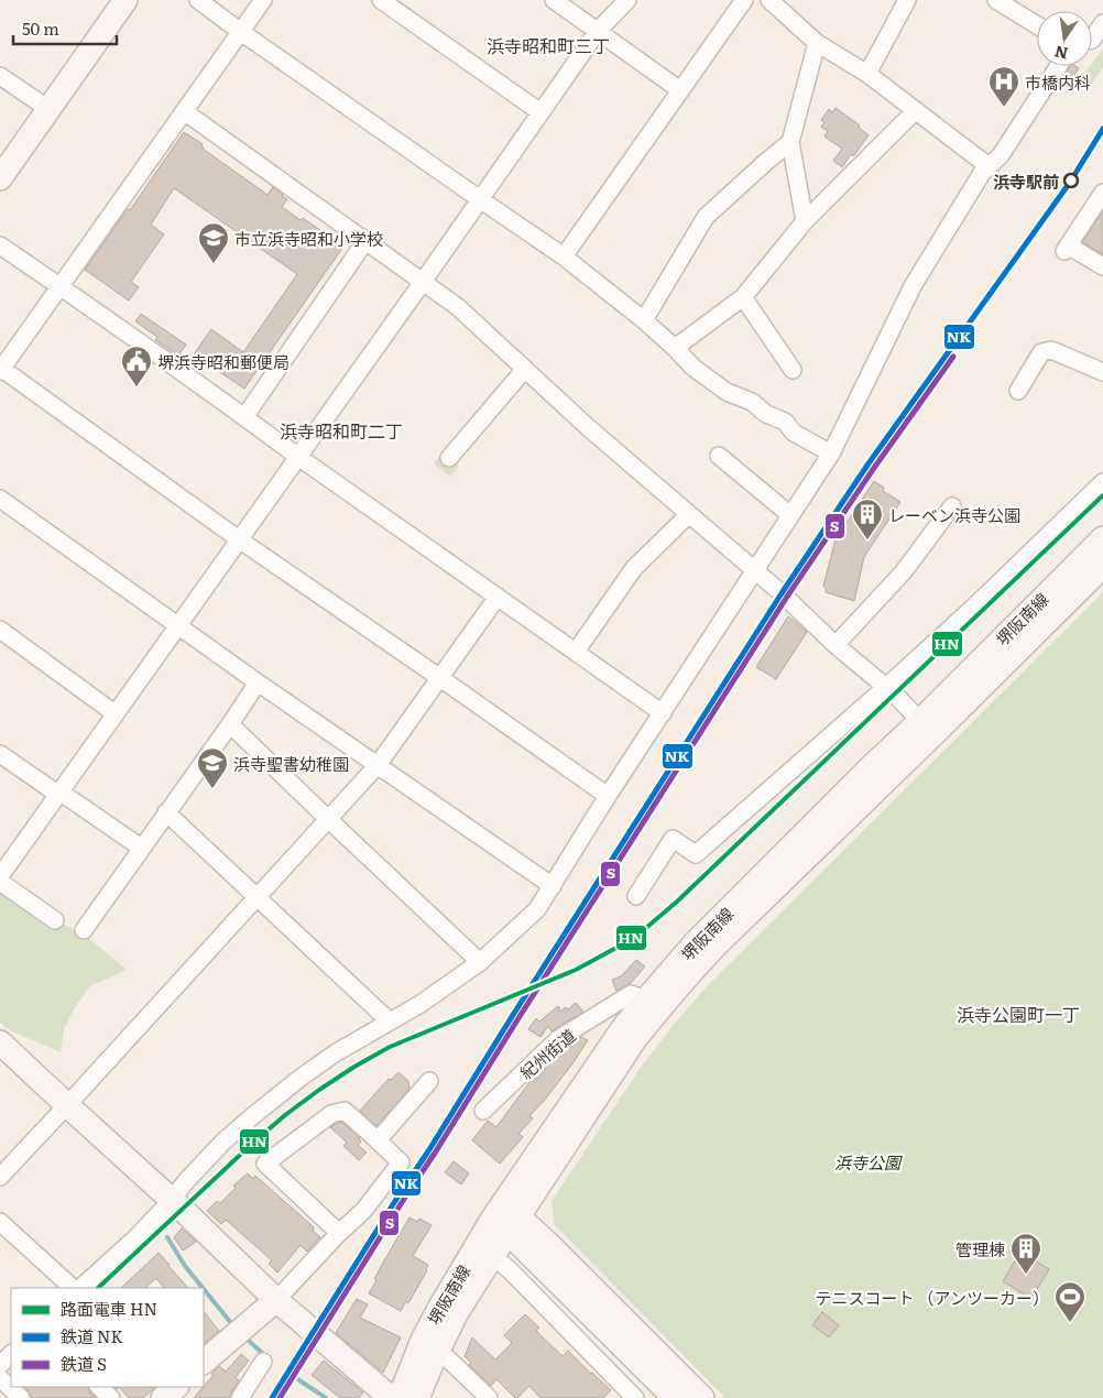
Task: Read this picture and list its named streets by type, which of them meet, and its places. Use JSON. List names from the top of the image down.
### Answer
{
  "streets": {
    "main road": ["堺阪南線"],
    "street": ["紀州街道"]
  },
  "crossings": [
    ["堺阪南線", "紀州街道"]
  ],
  "districts": ["浜寺昭和町三丁", "浜寺昭和町二丁", "浜寺公園町一丁"],
  "parks": ["浜寺公園"],
  "places": {
    "hospital": ["市橋内科"],
    "other": ["浜寺駅前"],
    "school or university": ["市立浜寺昭和小学校", "浜寺聖書幼稚園"],
    "public building": ["堺浜寺昭和郵便局"],
    "building": ["レーベン浜寺公園", "管理棟"],
    "sports": ["テニスコート （アンツーカー）"]
  },
  "lines": ["rail line NK", "rail line S", "tram line HN"],
  "legend": ["路面電車 HN", "鉄道 NK", "鉄道 S"],
  "scale_bar": "50 m",
  "north": "bottom"
}
